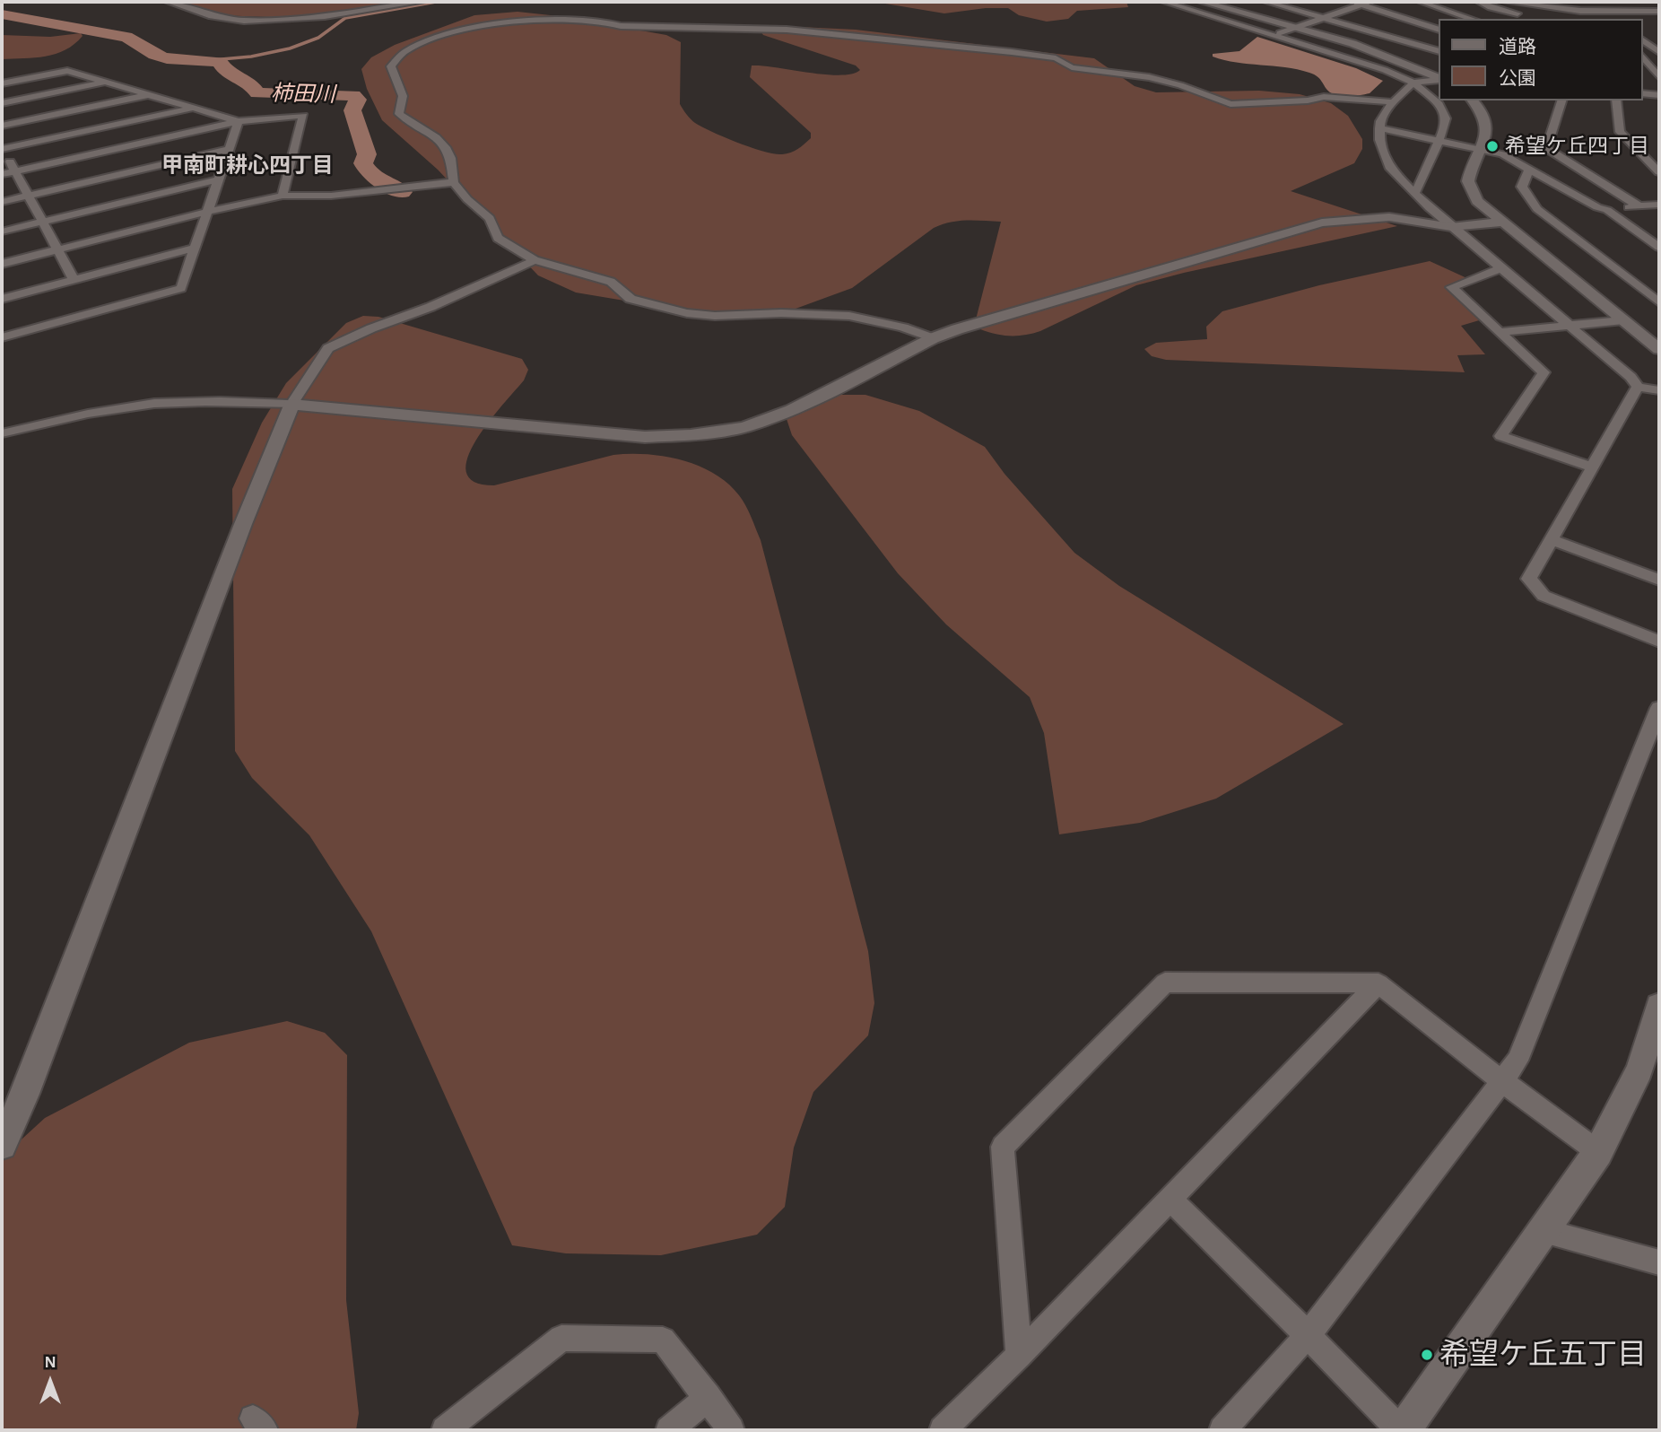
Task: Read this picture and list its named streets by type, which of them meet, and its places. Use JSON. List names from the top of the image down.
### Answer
{
  "districts": ["甲南町耕心四丁目"],
  "water": ["柿田川"],
  "places": ["希望ケ丘四丁目", "希望ケ丘五丁目"],
  "legend": ["道路", "公園"],
  "north": "top"
}
